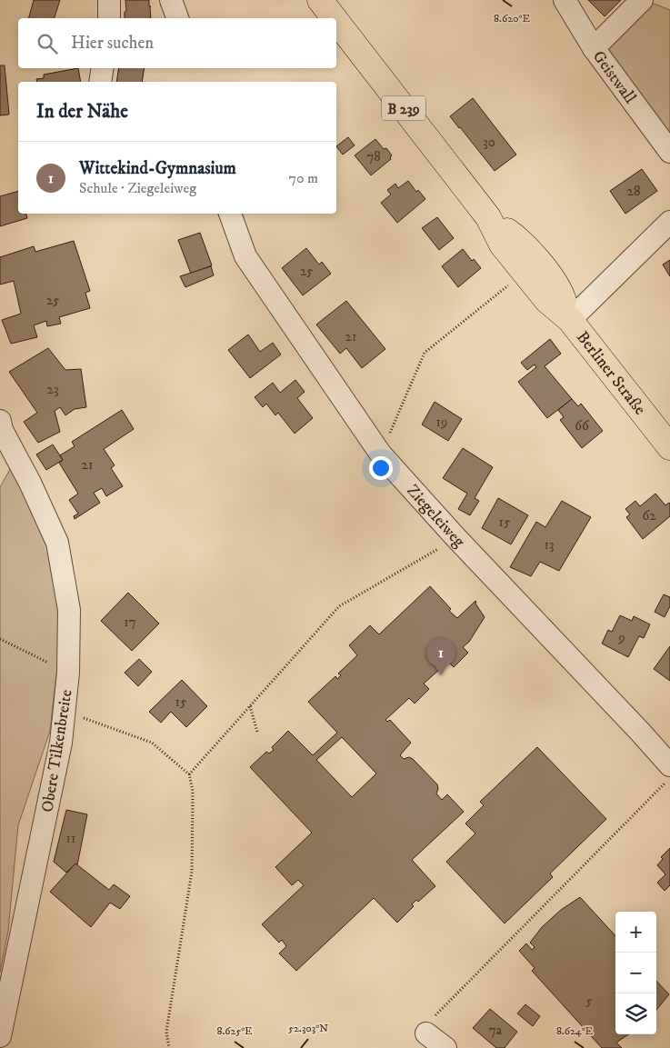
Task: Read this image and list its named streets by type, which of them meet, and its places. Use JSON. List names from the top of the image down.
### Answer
{
  "streets": {
    "main road": ["B 239", "Berliner Straße"],
    "street": ["Geistwall", "Ziegeleiweg", "Obere Tilkenbreite"]
  },
  "house_numbers": [
    "30",
    "78",
    "28",
    "25",
    "25",
    "21",
    "23",
    "19",
    "66",
    "21",
    "62",
    "15",
    "13",
    "17",
    "9",
    "15",
    "11",
    "5",
    "7a"
  ],
  "page": {
    "search": "Hier suchen",
    "heading": "In der Nähe",
    "list": [
      {
        "mark": "1",
        "name": "Wittekind-Gymnasium",
        "note": "Schule · Ziegeleiweg",
        "value": "70 m"
      }
    ],
    "pins": "1",
    "map_buttons": ["+", "−"]
  },
  "coordinates": [
    "8.620°E",
    "52.303°N",
    "8.625°E",
    "8.624°E"
  ]
}
